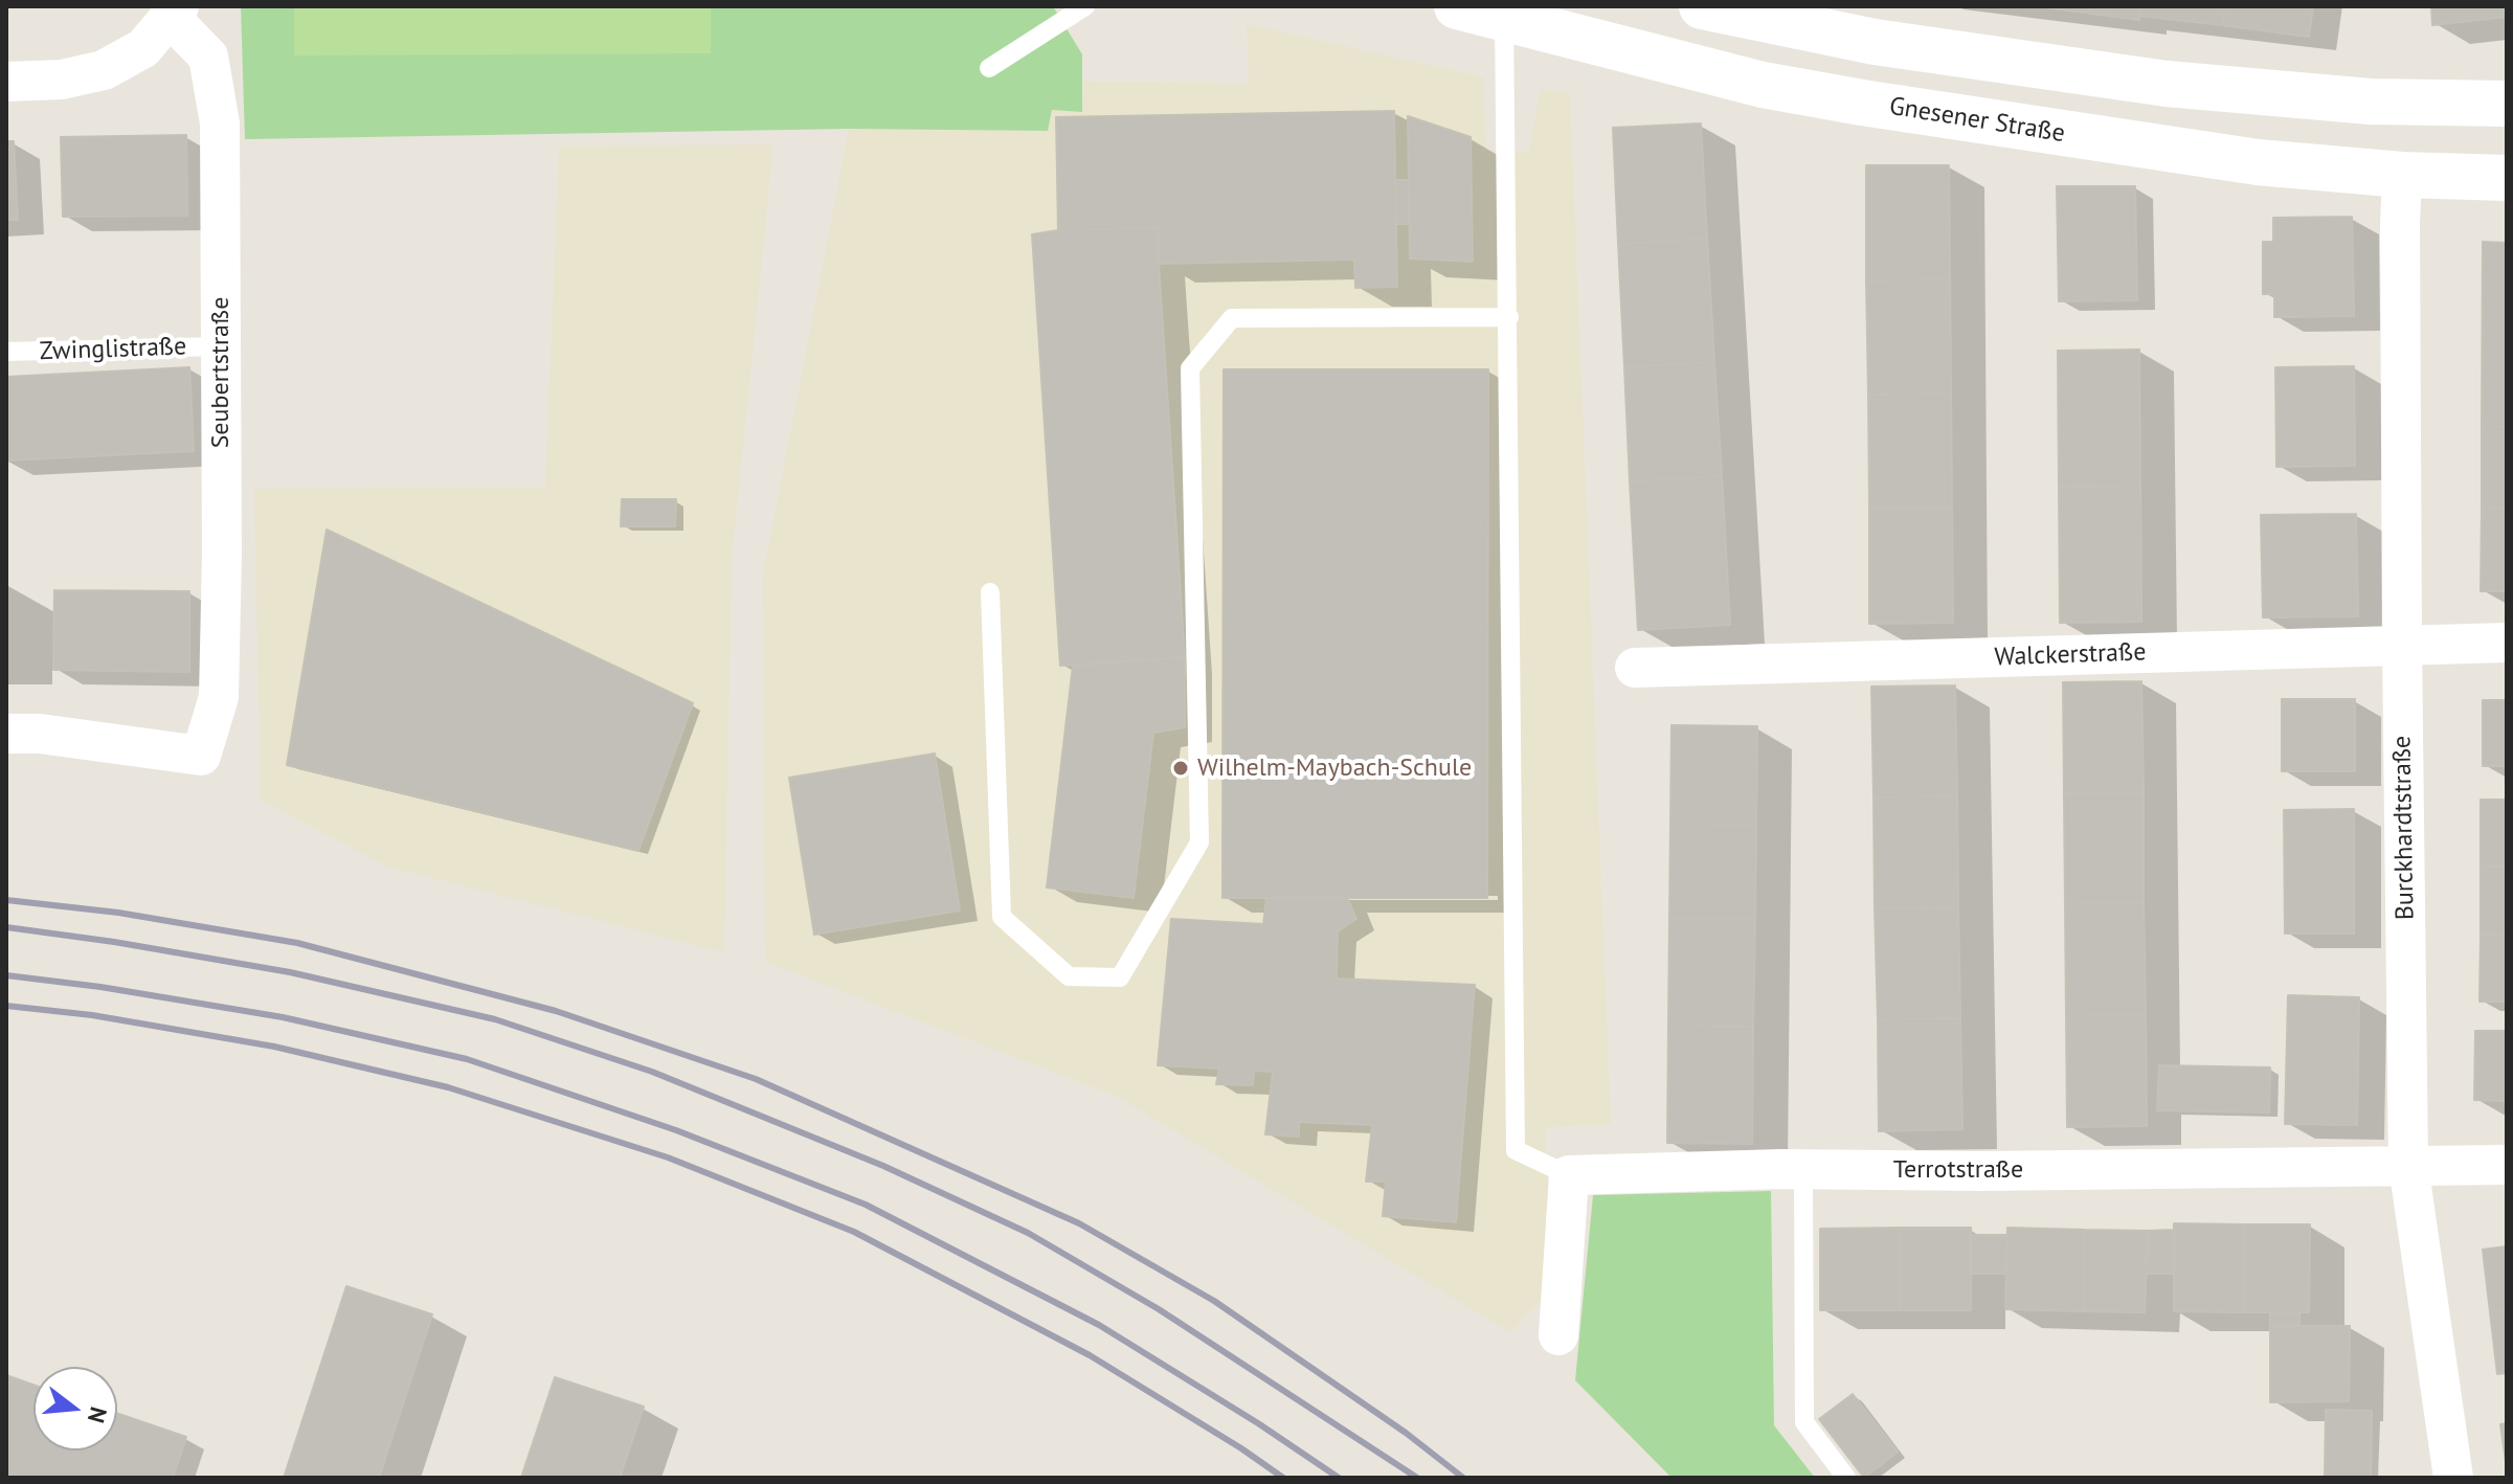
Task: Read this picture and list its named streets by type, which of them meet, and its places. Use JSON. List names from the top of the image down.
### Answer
{
  "streets": {
    "main road": ["Gnesener Straße"],
    "street": [
      "Seubertstraße",
      "Walckerstraße",
      "Burckhardtstraße",
      "Terrotstraße"
    ],
    "lane": ["Zwinglistraße"]
  },
  "crossings": [
    ["Gnesener Straße", "Burckhardtstraße"],
    ["Zwinglistraße", "Seubertstraße"],
    ["Walckerstraße", "Burckhardtstraße"],
    ["Burckhardtstraße", "Terrotstraße"]
  ],
  "places": ["Wilhelm-Maybach-Schule"],
  "north": "right"
}
